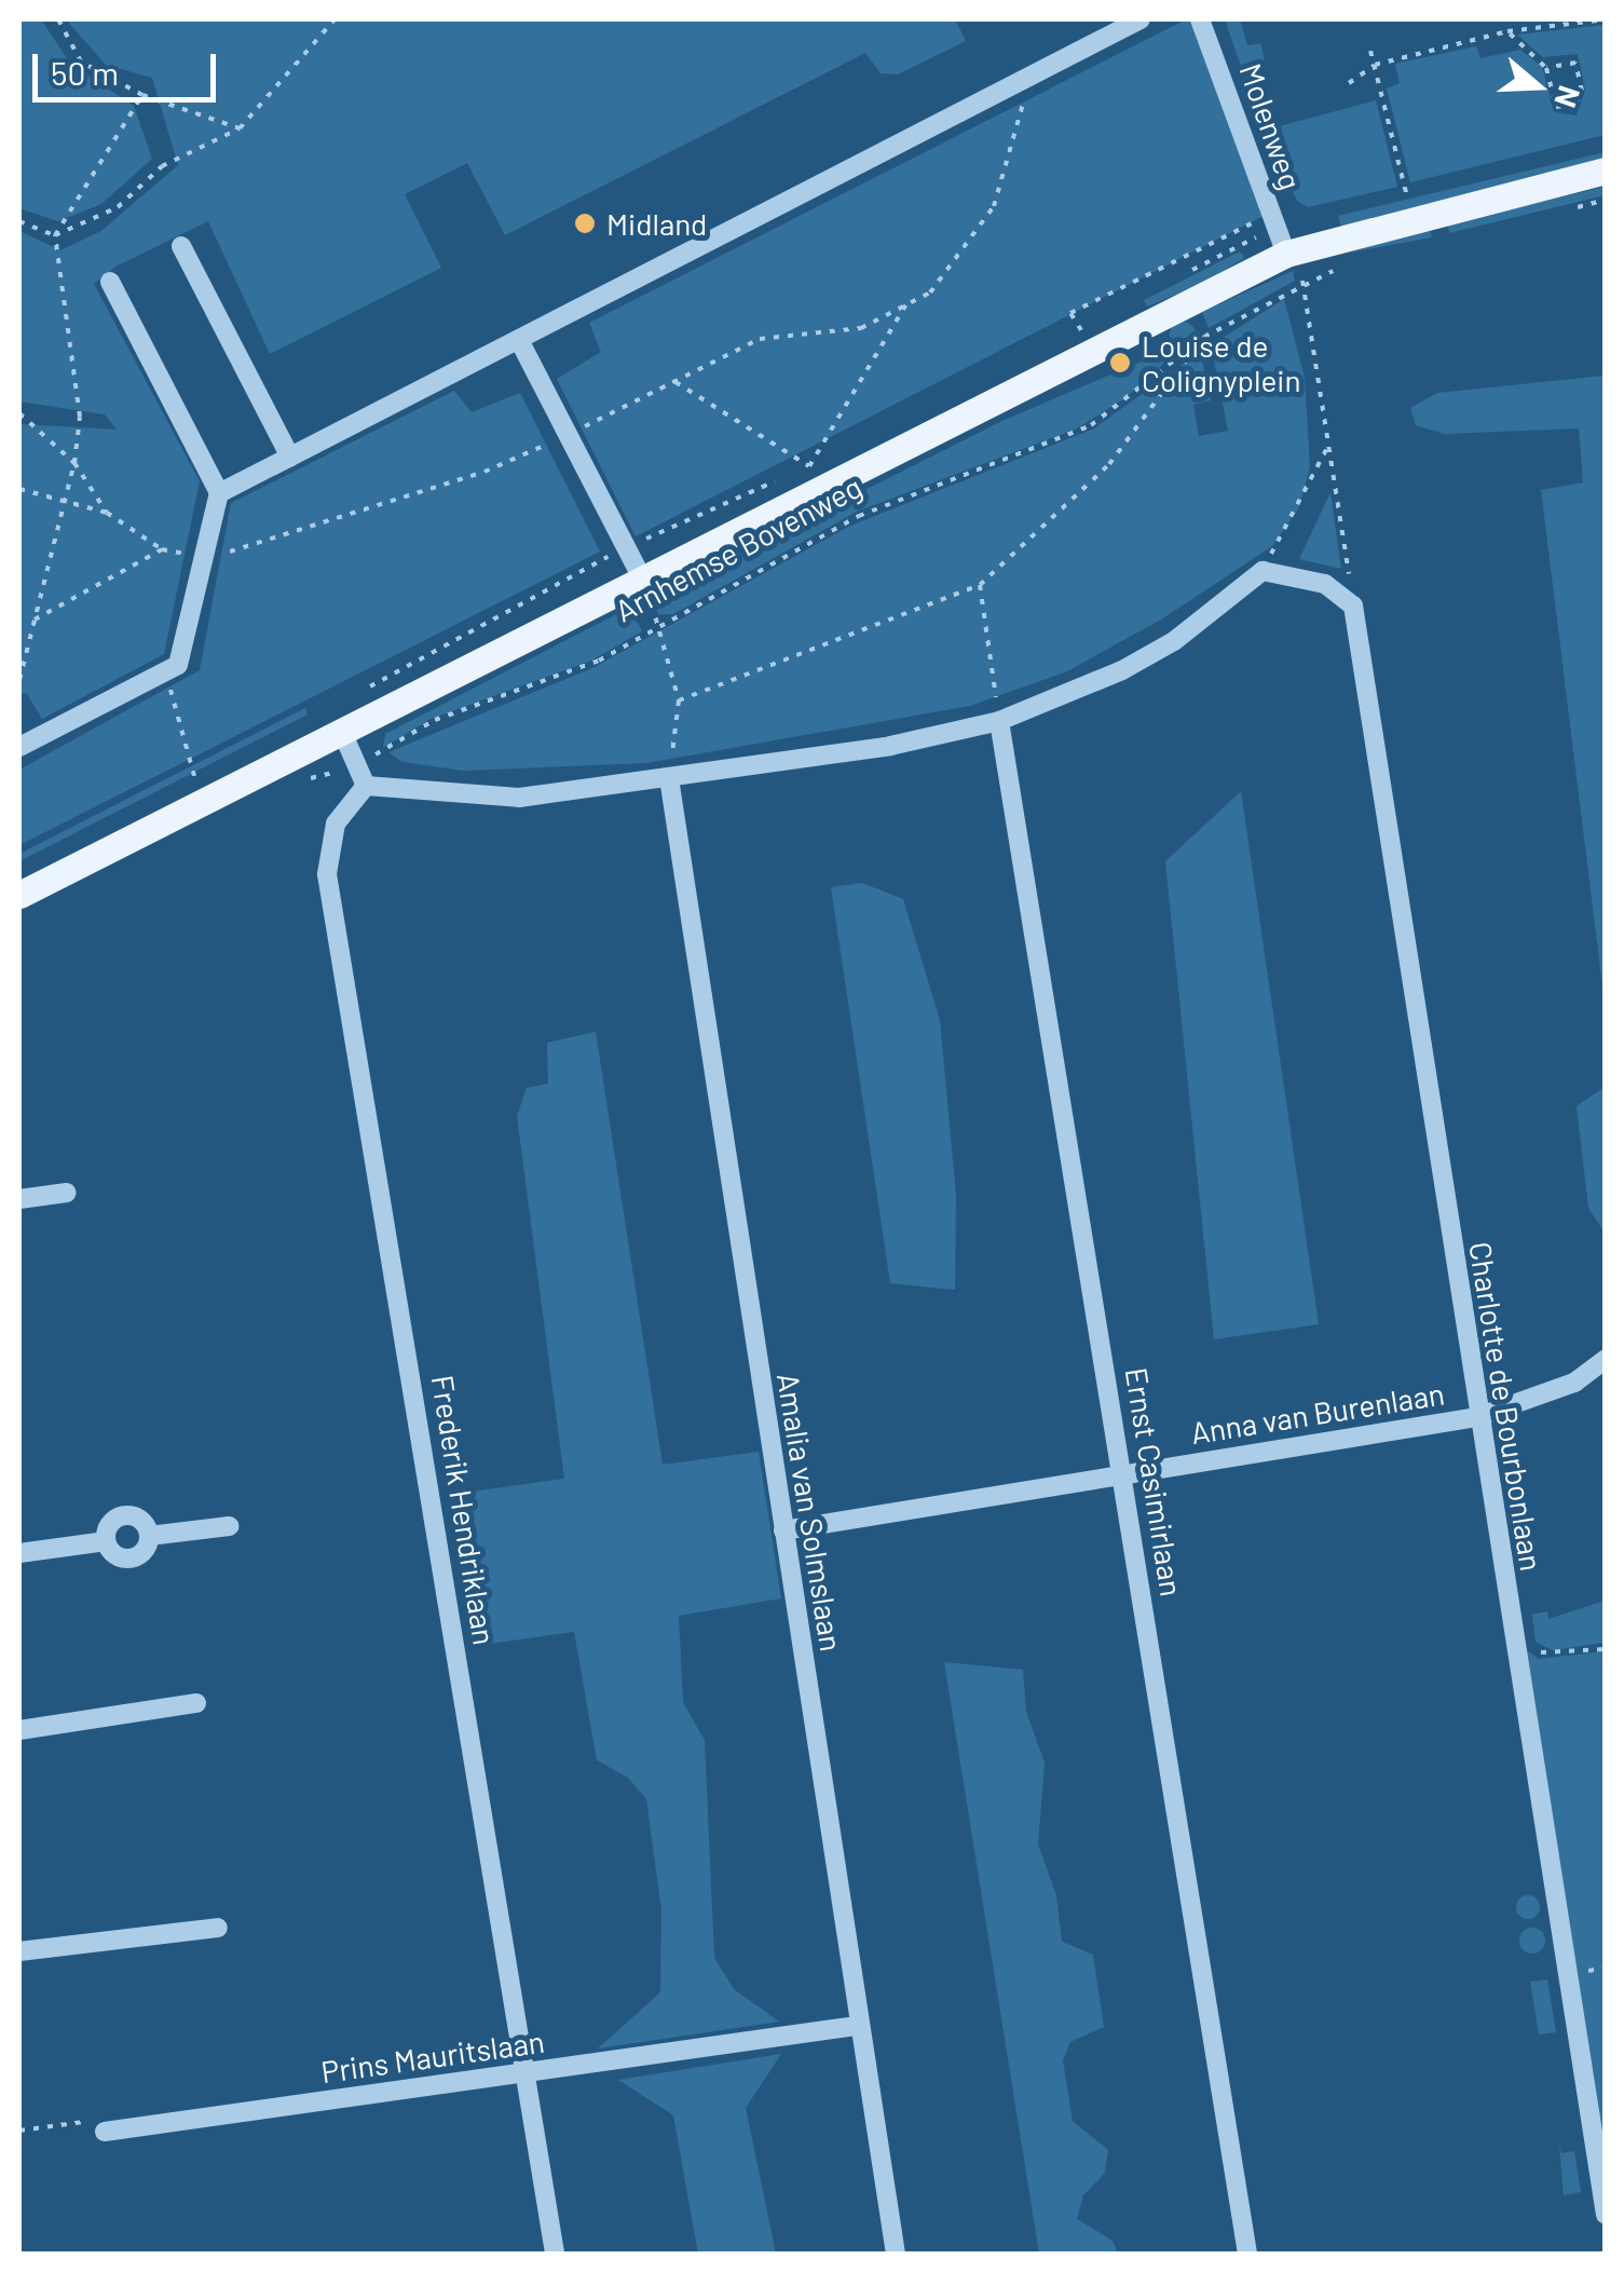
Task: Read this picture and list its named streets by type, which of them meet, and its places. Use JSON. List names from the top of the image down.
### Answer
{
  "streets": {
    "main road": ["Arnhemse Bovenweg"],
    "street": [
      "Molenweg",
      "Charlotte de Bourbonlaan",
      "Anna van Burenlaan",
      "Ernst Casimirlaan",
      "Frederik Hendriklaan",
      "Amalia van Solmslaan",
      "Prins Mauritslaan"
    ]
  },
  "crossings": [
    ["Molenweg", "Arnhemse Bovenweg"],
    ["Charlotte de Bourbonlaan", "Anna van Burenlaan"],
    ["Anna van Burenlaan", "Ernst Casimirlaan"],
    ["Anna van Burenlaan", "Amalia van Solmslaan"],
    ["Frederik Hendriklaan", "Prins Mauritslaan"],
    ["Amalia van Solmslaan", "Prins Mauritslaan"]
  ],
  "places": ["Midland", "Louise de Colignyplein"],
  "scale_bar": "50 m",
  "north": "right"
}
